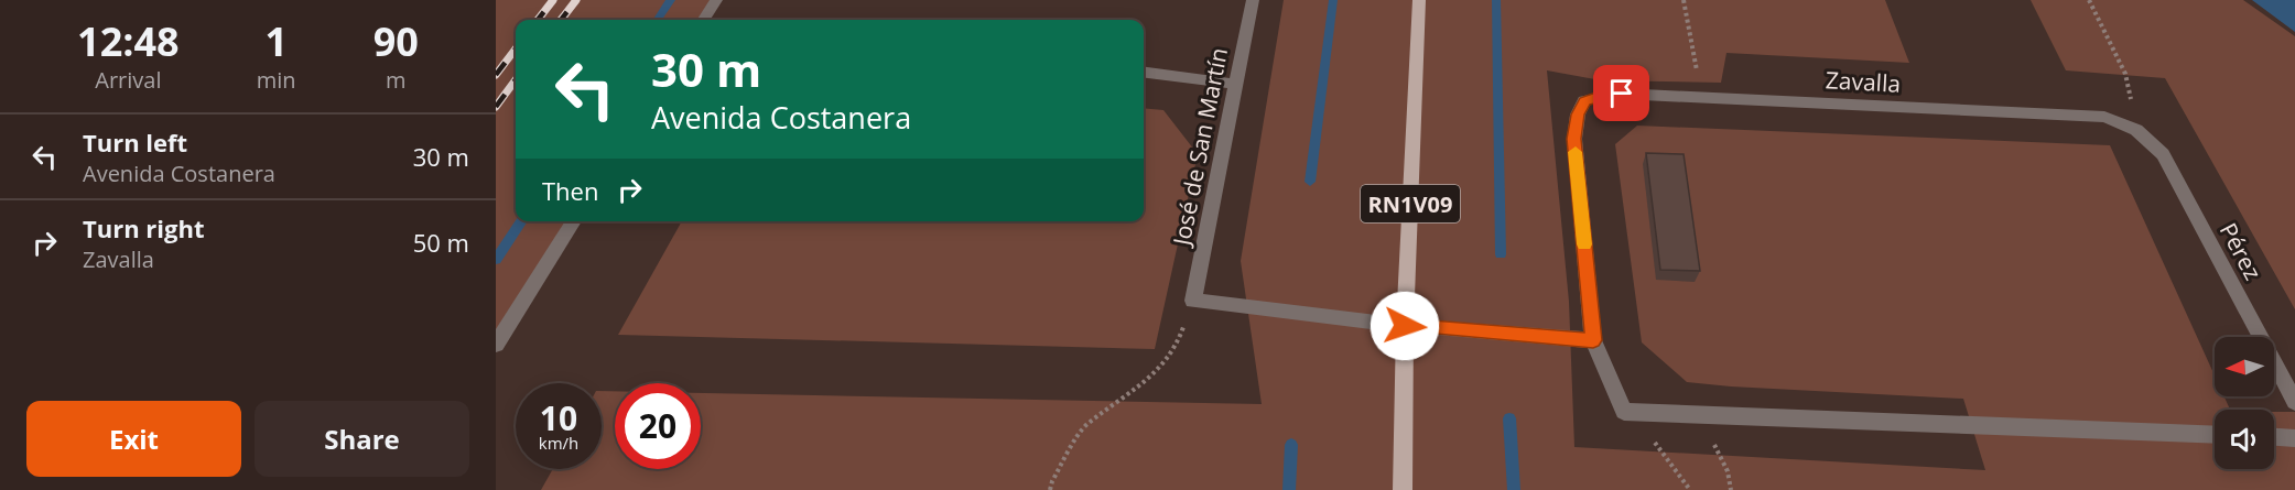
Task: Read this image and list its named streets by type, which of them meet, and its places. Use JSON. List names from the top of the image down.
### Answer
{
  "streets": {
    "main road": ["RN1V09"],
    "street": ["Zavalla", "José de San Martín", "Pérez"]
  },
  "crossings": [
    ["Zavalla", "Pérez"]
  ],
  "north": "left",
  "page": {
    "eta": [
      "12:48",
      "Arrival",
      "1",
      "min",
      "90",
      "m"
    ],
    "turn": ["30 m", "Avenida Costanera"],
    "list": [
      {
        "name": "Turn left",
        "note": "Avenida Costanera",
        "value": "30 m"
      },
      {
        "name": "Turn right",
        "note": "Zavalla",
        "value": "50 m"
      }
    ],
    "then": "Then",
    "speed": "10 km/h",
    "limit": "20",
    "buttons": ["Exit", "Share"]
  }
}
